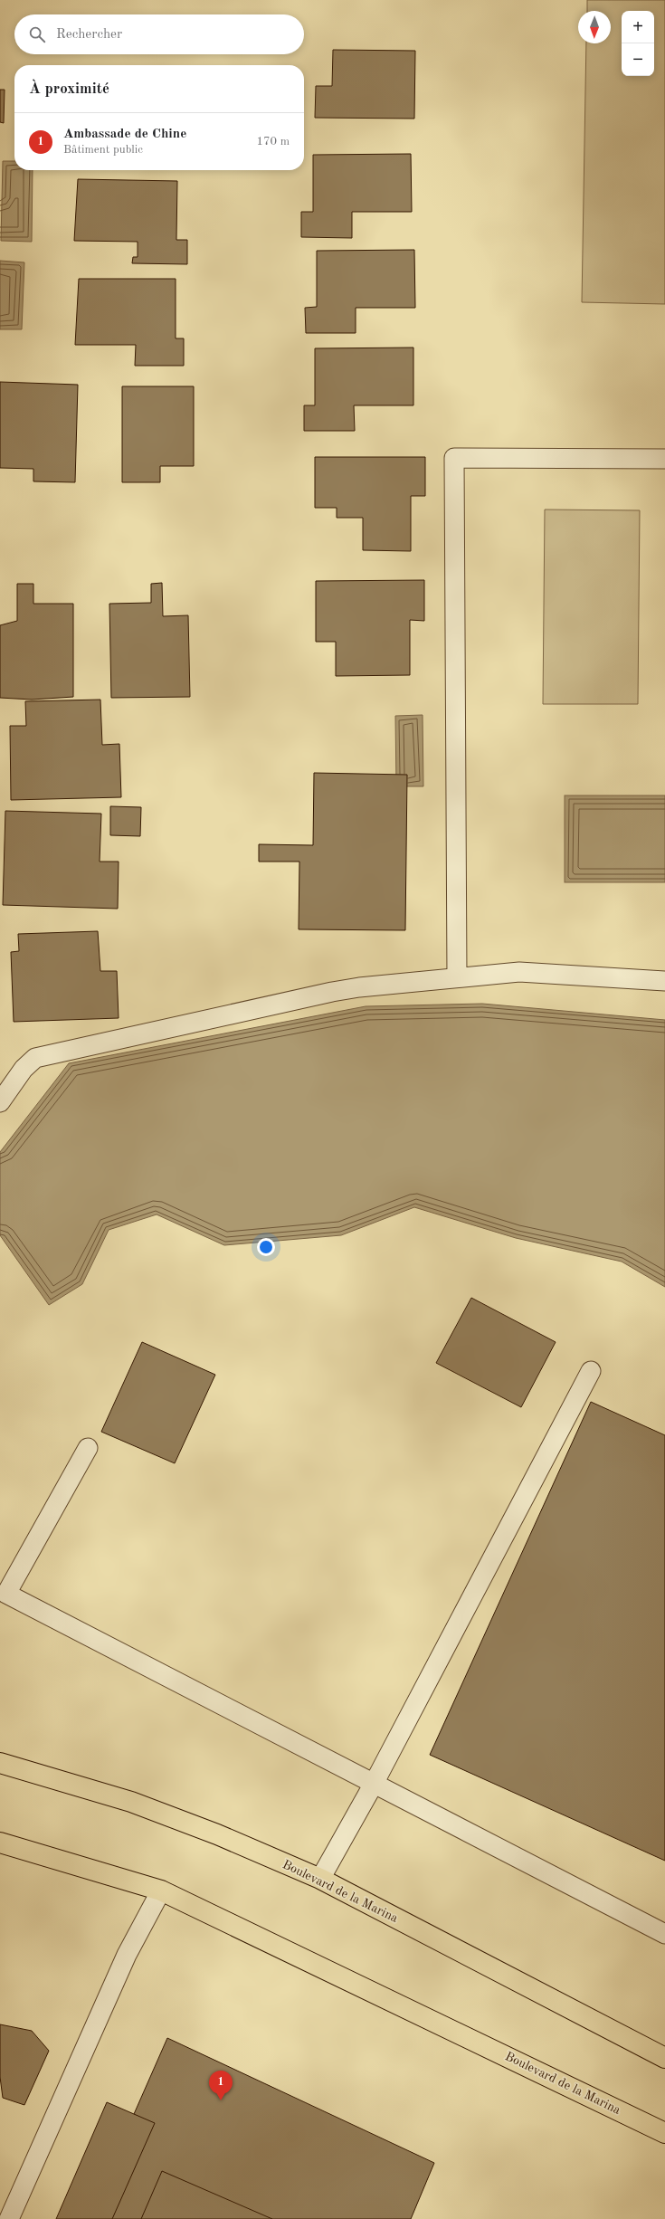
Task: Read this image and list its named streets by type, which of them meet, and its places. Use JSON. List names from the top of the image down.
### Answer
{
  "streets": {
    "main road": ["Boulevard de la Marina"]
  },
  "north": "bottom",
  "page": {
    "map_buttons": ["+", "−"],
    "search": "Rechercher",
    "heading": "À proximité",
    "list": [
      {
        "mark": "1",
        "name": "Ambassade de Chine",
        "note": "Bâtiment public",
        "value": "170 m"
      }
    ],
    "pins": "1"
  }
}
